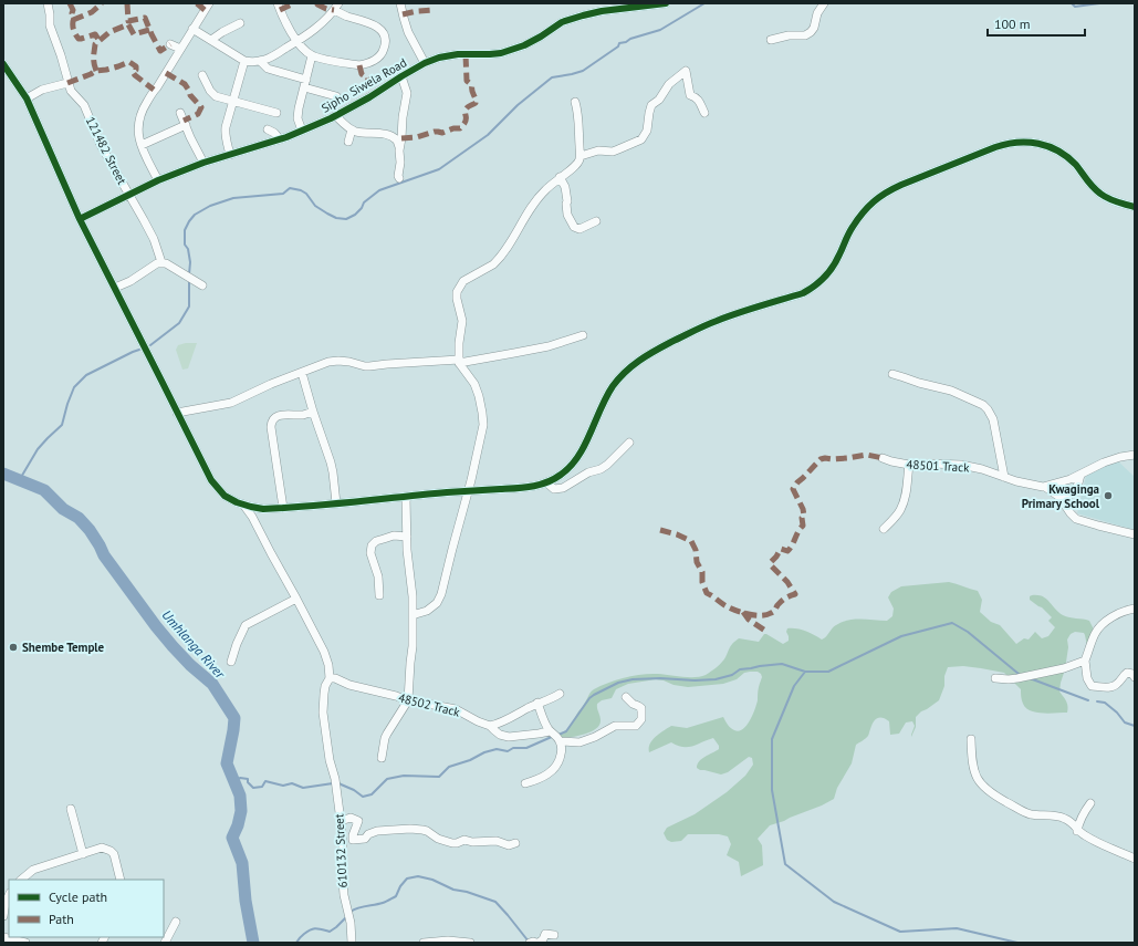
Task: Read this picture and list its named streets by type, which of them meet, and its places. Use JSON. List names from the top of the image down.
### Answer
{
  "streets": {
    "street": [
      "Sipho Siwela Road",
      "121482 Street",
      "48501 Track",
      "48502 Track",
      "610132 Street"
    ]
  },
  "crossings": [
    ["Sipho Siwela Road", "121482 Street"],
    ["48502 Track", "610132 Street"]
  ],
  "water": ["Umhlanga River"],
  "places": ["Kwaginga Primary School", "Shembe Temple"],
  "legend": ["Cycle path", "Path"],
  "scale_bar": "100 m"
}
